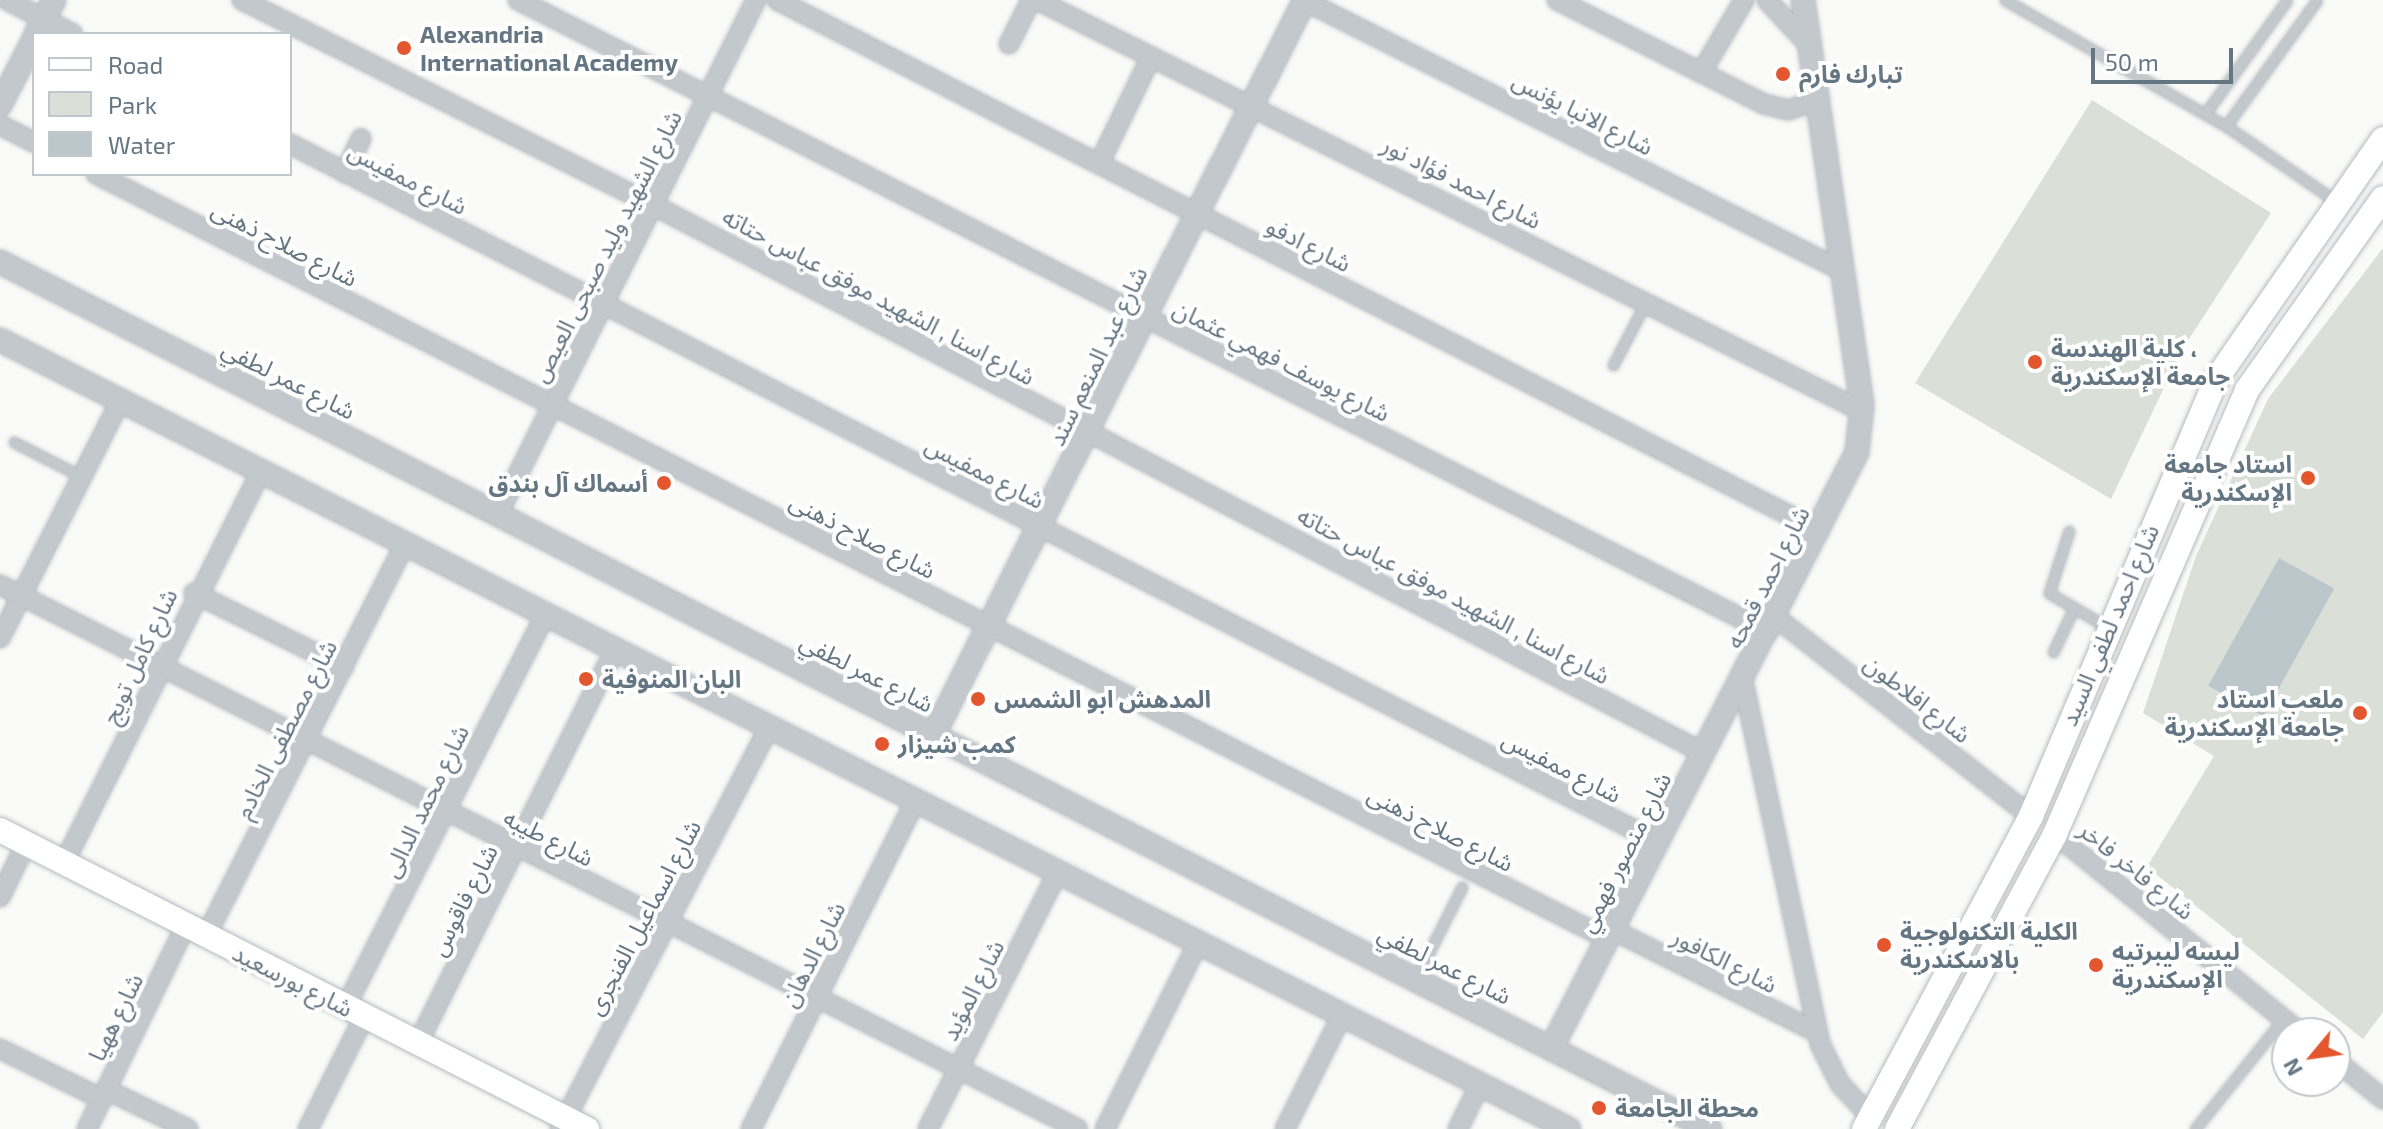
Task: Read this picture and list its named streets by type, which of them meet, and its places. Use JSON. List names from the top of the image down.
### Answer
{
  "streets": {
    "main road": ["شارع احمد لطفي السيد", "شارع بورسعيد"],
    "street": [
      "شارع الانبا يؤنس",
      "شارع ممفيس",
      "شارع احمد فؤاد نور",
      "شارع صلاح ذهنى",
      "شارع ادفو",
      "شارع الشهيد وليد صبحى العيص",
      "شارع اسنا , الشهيد موفق عباس حتاته",
      "شارع عبد المنعم سند",
      "شارع يوسف فهمي عثمان",
      "شارع عمر لطفي",
      "شارع احمد قمحه",
      "شارع كامل تويج",
      "شارع افلاطون",
      "شارع مصطفى الخادم",
      "شارع محمد الدالى",
      "شارع طيبه",
      "شارع منصور فهمي",
      "شارع فاخر فاخر",
      "شارع فاقوس",
      "شارع اسماعيل الفنجرى",
      "شارع الدهان",
      "شارع الكافور",
      "شارع المؤيد",
      "شارع ههيا"
    ]
  },
  "crossings": [
    ["شارع الانبا يؤنس", "شارع عبد المنعم سند"],
    ["شارع الانبا يؤنس", "شارع احمد قمحه"],
    ["شارع ممفيس", "شارع الشهيد وليد صبحى العيص"],
    ["شارع ممفيس", "شارع عبد المنعم سند"],
    ["شارع ممفيس", "شارع منصور فهمي"],
    ["شارع احمد فؤاد نور", "شارع عبد المنعم سند"],
    ["شارع احمد فؤاد نور", "شارع احمد قمحه"],
    ["شارع صلاح ذهنى", "شارع الشهيد وليد صبحى العيص"],
    ["شارع صلاح ذهنى", "شارع عبد المنعم سند"],
    ["شارع صلاح ذهنى", "شارع منصور فهمي"],
    ["شارع صلاح ذهنى", "شارع الكافور"],
    ["شارع ادفو", "شارع عبد المنعم سند"],
    ["شارع ادفو", "شارع احمد قمحه"],
    ["شارع الشهيد وليد صبحى العيص", "شارع اسنا , الشهيد موفق عباس حتاته"],
    ["شارع الشهيد وليد صبحى العيص", "شارع يوسف فهمي عثمان"],
    ["شارع الشهيد وليد صبحى العيص", "شارع عمر لطفي"],
    ["شارع اسنا , الشهيد موفق عباس حتاته", "شارع عبد المنعم سند"],
    ["شارع اسنا , الشهيد موفق عباس حتاته", "شارع منصور فهمي"],
    ["شارع عبد المنعم سند", "شارع يوسف فهمي عثمان"],
    ["شارع عبد المنعم سند", "شارع عمر لطفي"],
    ["شارع يوسف فهمي عثمان", "شارع احمد قمحه"],
    ["شارع يوسف فهمي عثمان", "شارع افلاطون"],
    ["شارع عمر لطفي", "شارع منصور فهمي"],
    ["شارع احمد قمحه", "شارع احمد لطفي السيد"],
    ["شارع احمد قمحه", "شارع افلاطون"],
    ["شارع احمد قمحه", "شارع منصور فهمي"],
    ["شارع احمد قمحه", "شارع الكافور"],
    ["شارع احمد لطفي السيد", "شارع افلاطون"],
    ["شارع احمد لطفي السيد", "شارع فاخر فاخر"],
    ["شارع كامل تويج", "شارع طيبه"],
    ["شارع كامل تويج", "شارع بورسعيد"],
    ["شارع مصطفى الخادم", "شارع طيبه"],
    ["شارع مصطفى الخادم", "شارع بورسعيد"],
    ["شارع مصطفى الخادم", "شارع ههيا"],
    ["شارع محمد الدالى", "شارع طيبه"],
    ["شارع محمد الدالى", "شارع بورسعيد"],
    ["شارع طيبه", "شارع فاقوس"],
    ["شارع طيبه", "شارع اسماعيل الفنجرى"],
    ["شارع طيبه", "شارع الدهان"],
    ["شارع طيبه", "شارع المؤيد"],
    ["شارع منصور فهمي", "شارع الكافور"],
    ["شارع فاقوس", "شارع بورسعيد"],
    ["شارع اسماعيل الفنجرى", "شارع بورسعيد"],
    ["شارع بورسعيد", "شارع ههيا"]
  ],
  "places": [
    "Alexandria International Academy",
    "تبارك فارم",
    "كلية الهندسة ، جامعة الإسكندرية",
    "استاد جامعة الإسكندرية",
    "أسماك آل بندق",
    "البان المنوفية",
    "المدهش ابو الشمس",
    "ملعب استاد جامعة الإسكندرية",
    "كمب شيزار",
    "الكلية التكنولوجية بالاسكندرية",
    "ليسه ليبرتيه الإسكندرية",
    "محطة الجامعة"
  ],
  "legend": ["Road", "Park", "Water"],
  "scale_bar": "50 m",
  "north": "bottom left"
}
